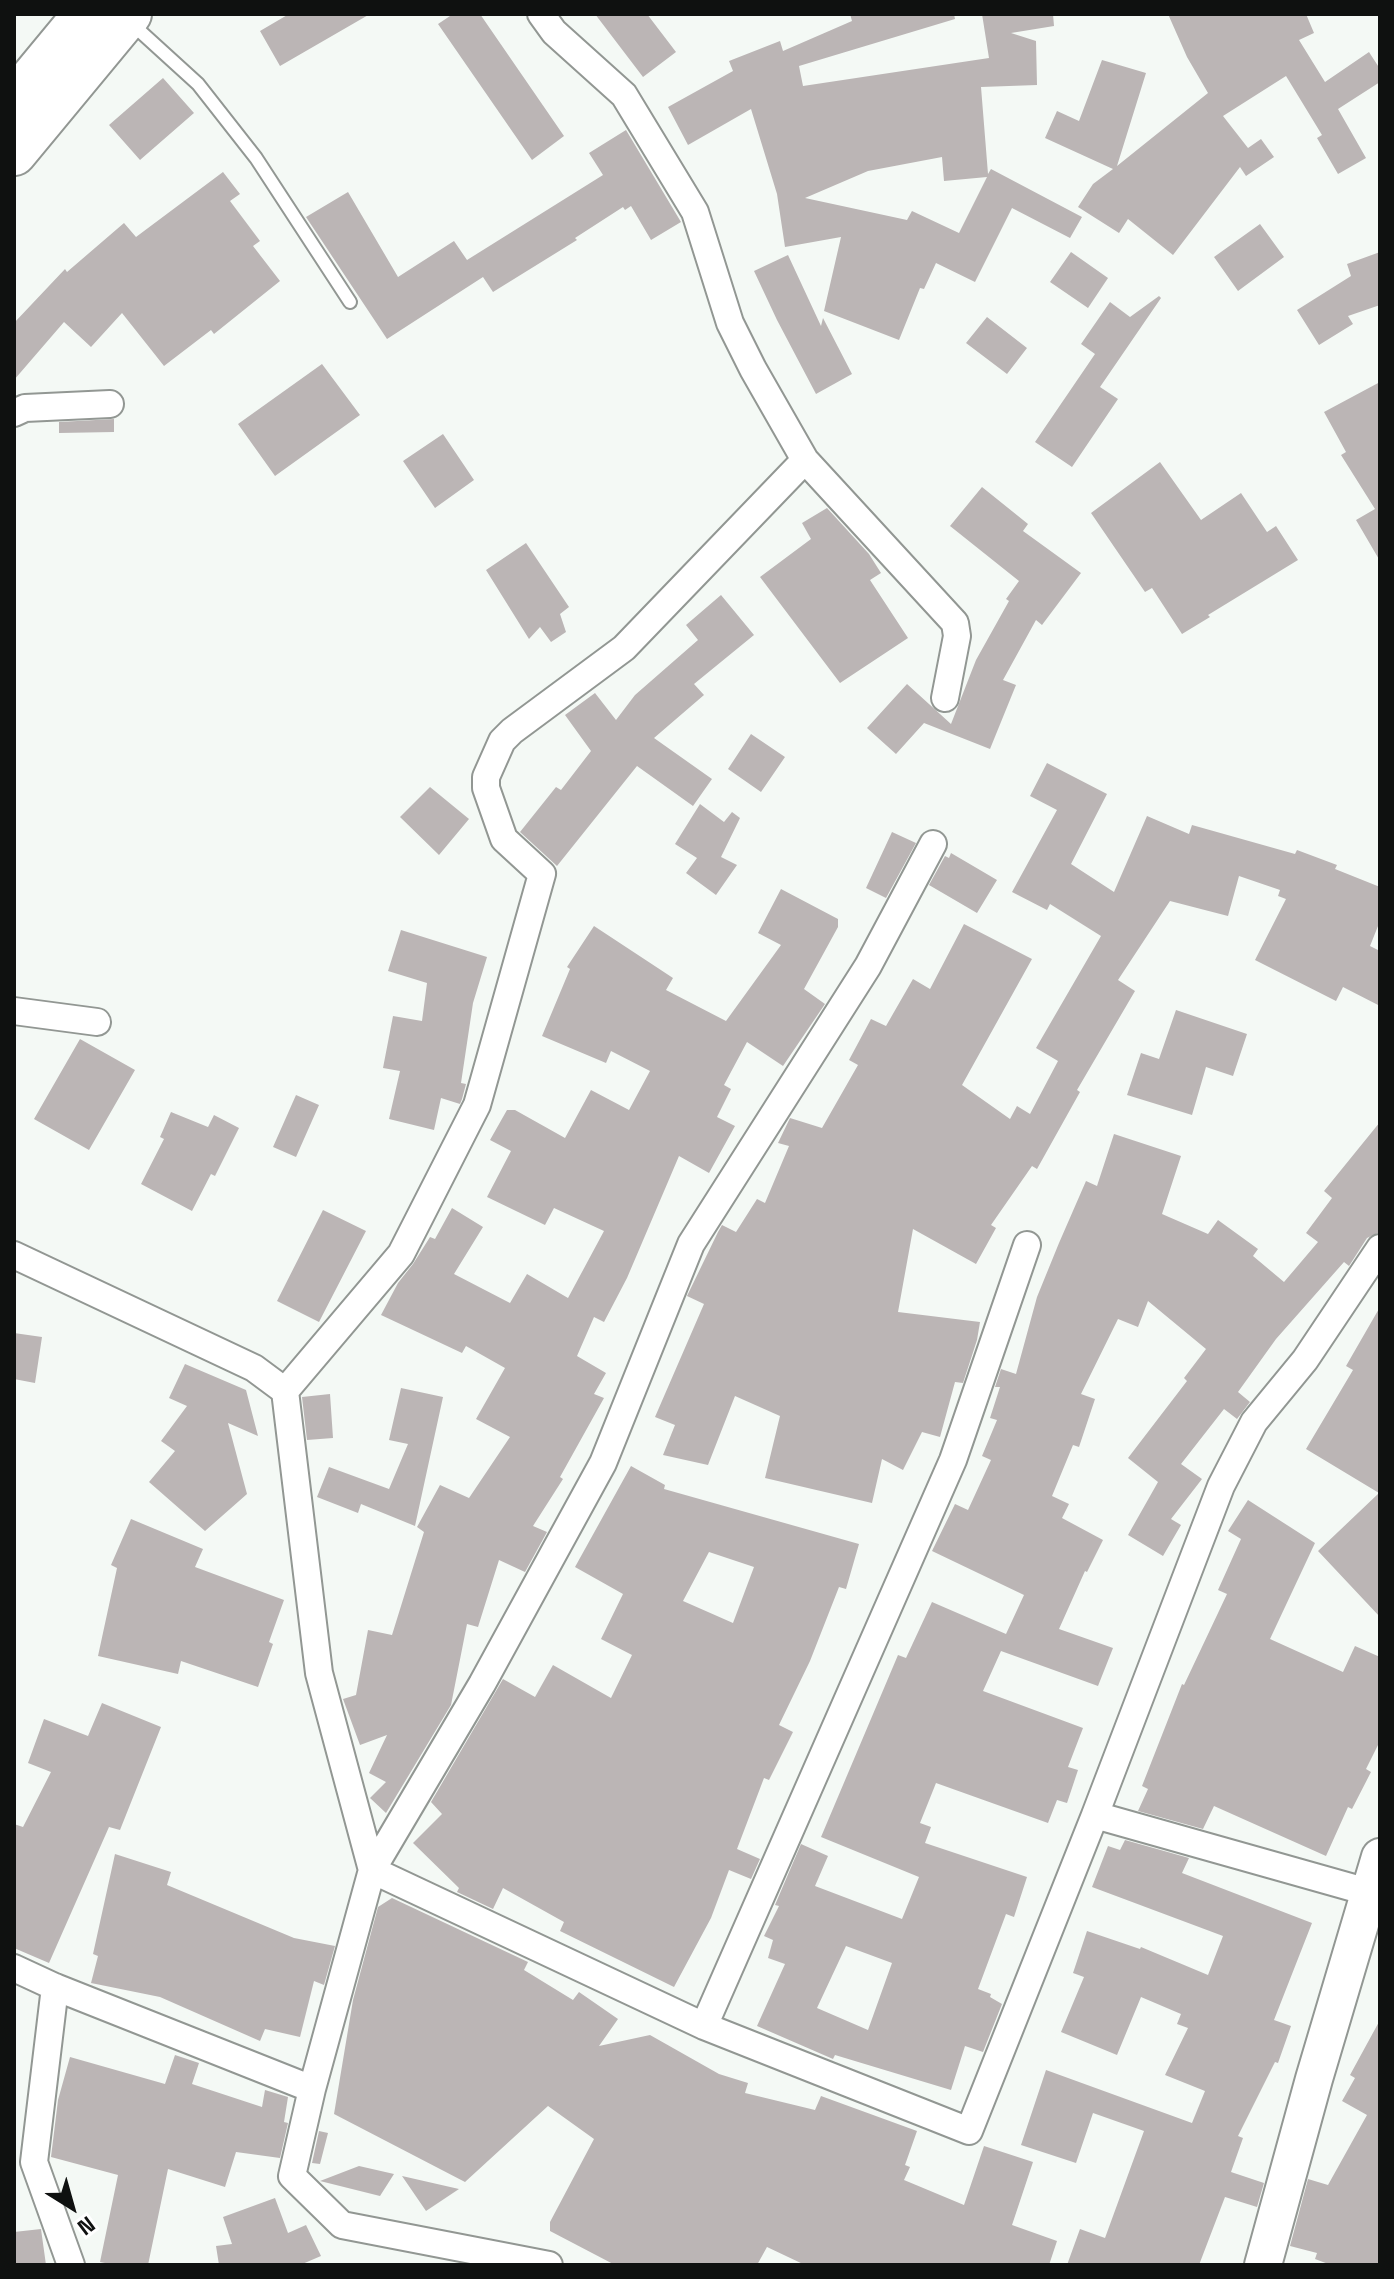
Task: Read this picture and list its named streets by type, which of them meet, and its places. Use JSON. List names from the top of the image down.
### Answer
{
  "north": "bottom right"
}
